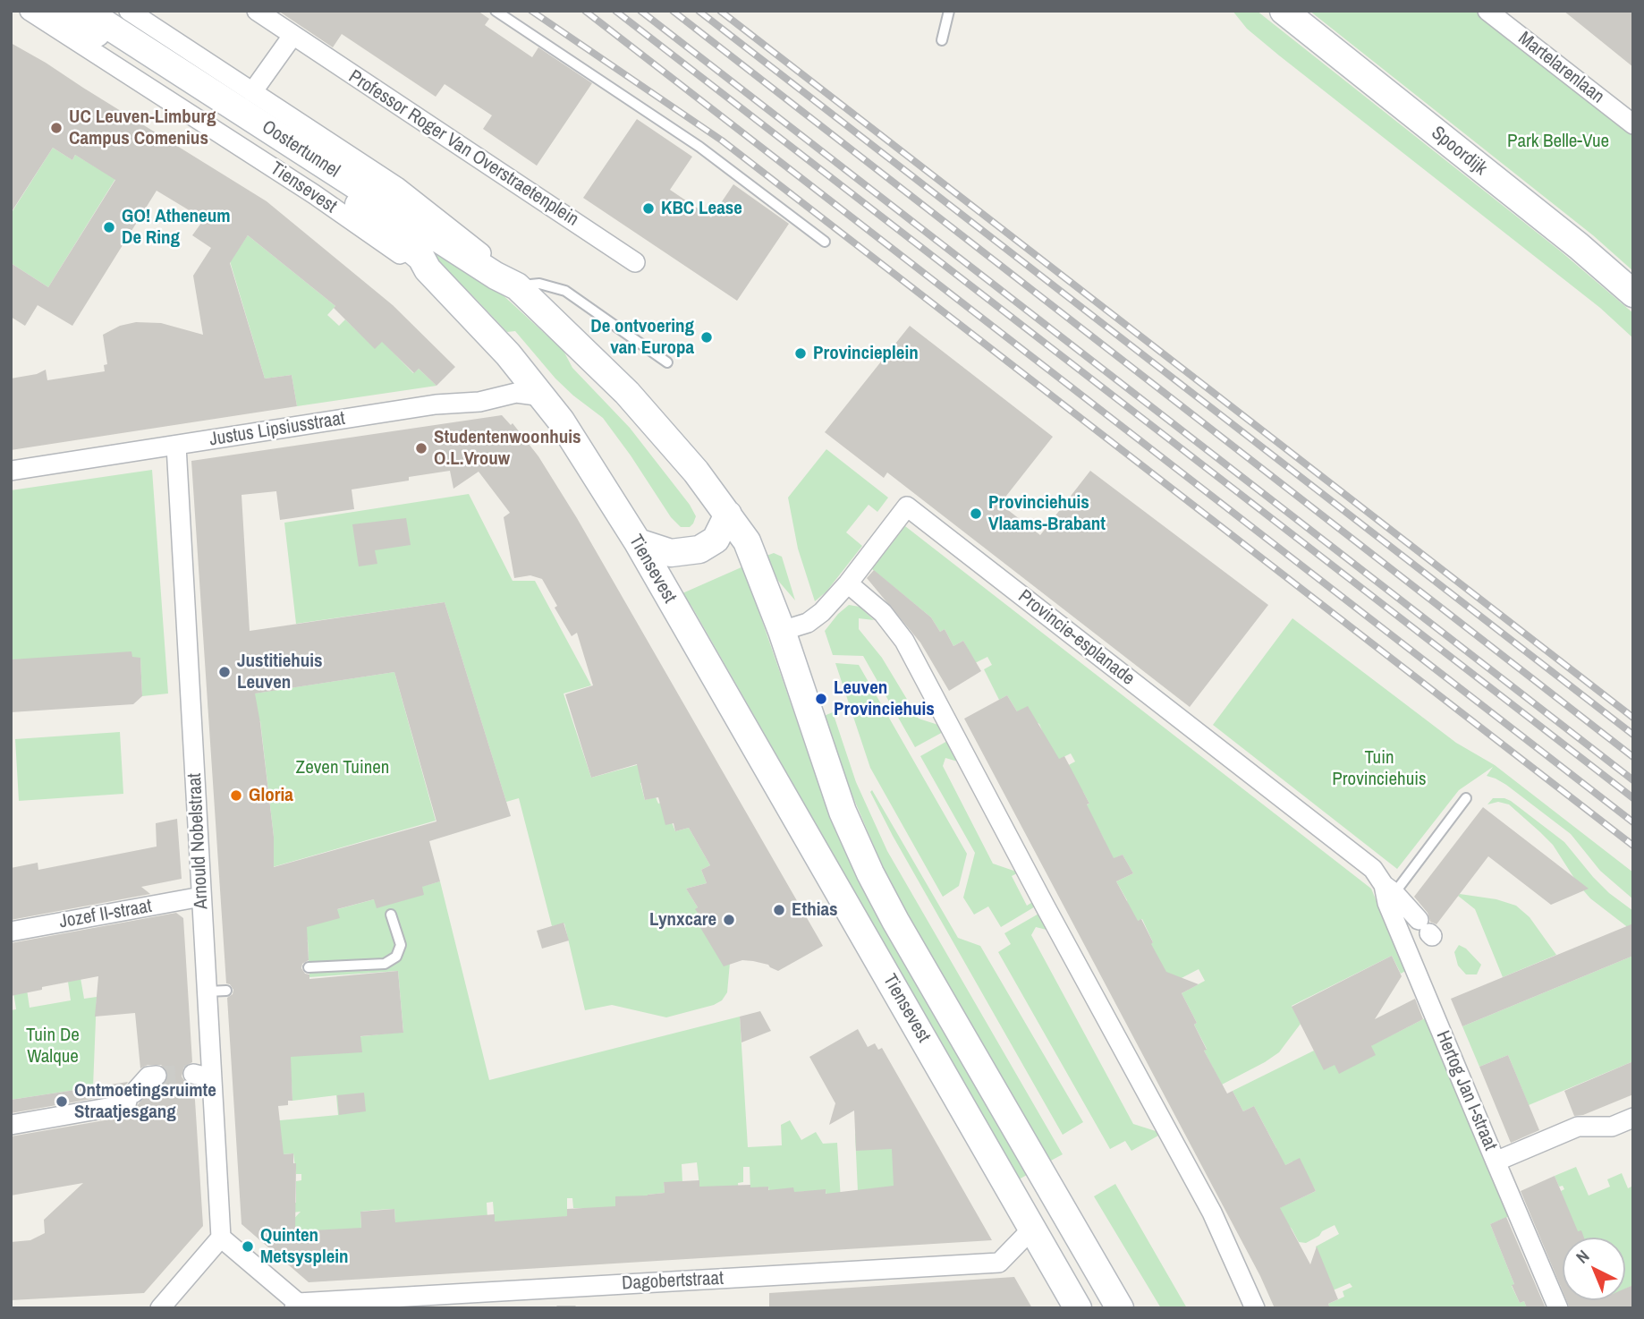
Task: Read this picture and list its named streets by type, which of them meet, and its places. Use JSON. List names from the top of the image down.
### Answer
{
  "streets": {
    "main road": ["Oostertunnel", "Spoordijk", "Tiensevest"],
    "street": [
      "Martelarenlaan",
      "Professor Roger Van Overstraetenplein",
      "Justus Lipsiusstraat",
      "Provincie-esplanade",
      "Arnould Nobelstraat",
      "Jozef II-straat",
      "Hertog Jan I-straat",
      "Dagobertstraat"
    ]
  },
  "crossings": [
    ["Oostertunnel", "Tiensevest"],
    ["Tiensevest", "Justus Lipsiusstraat"],
    ["Tiensevest", "Provincie-esplanade"],
    ["Tiensevest", "Dagobertstraat"],
    ["Justus Lipsiusstraat", "Arnould Nobelstraat"],
    ["Provincie-esplanade", "Hertog Jan I-straat"],
    ["Arnould Nobelstraat", "Jozef II-straat"]
  ],
  "parks": [
    "Park Belle-Vue",
    "Tuin Provinciehuis",
    "Zeven Tuinen",
    "Tuin De Walque"
  ],
  "places": [
    "UC Leuven-Limburg Campus Comenius",
    "KBC Lease",
    "GO! Atheneum De Ring",
    "De ontvoering van Europa",
    "Provincieplein",
    "Studentenwoonhuis O.L.Vrouw",
    "Provinciehuis Vlaams-Brabant",
    "Justitiehuis Leuven",
    "Leuven Provinciehuis",
    "Gloria",
    "Ethias",
    "Lynxcare",
    "Ontmoetingsruimte Straatjesgang",
    "Quinten Metsysplein"
  ],
  "north": "top left"
}
